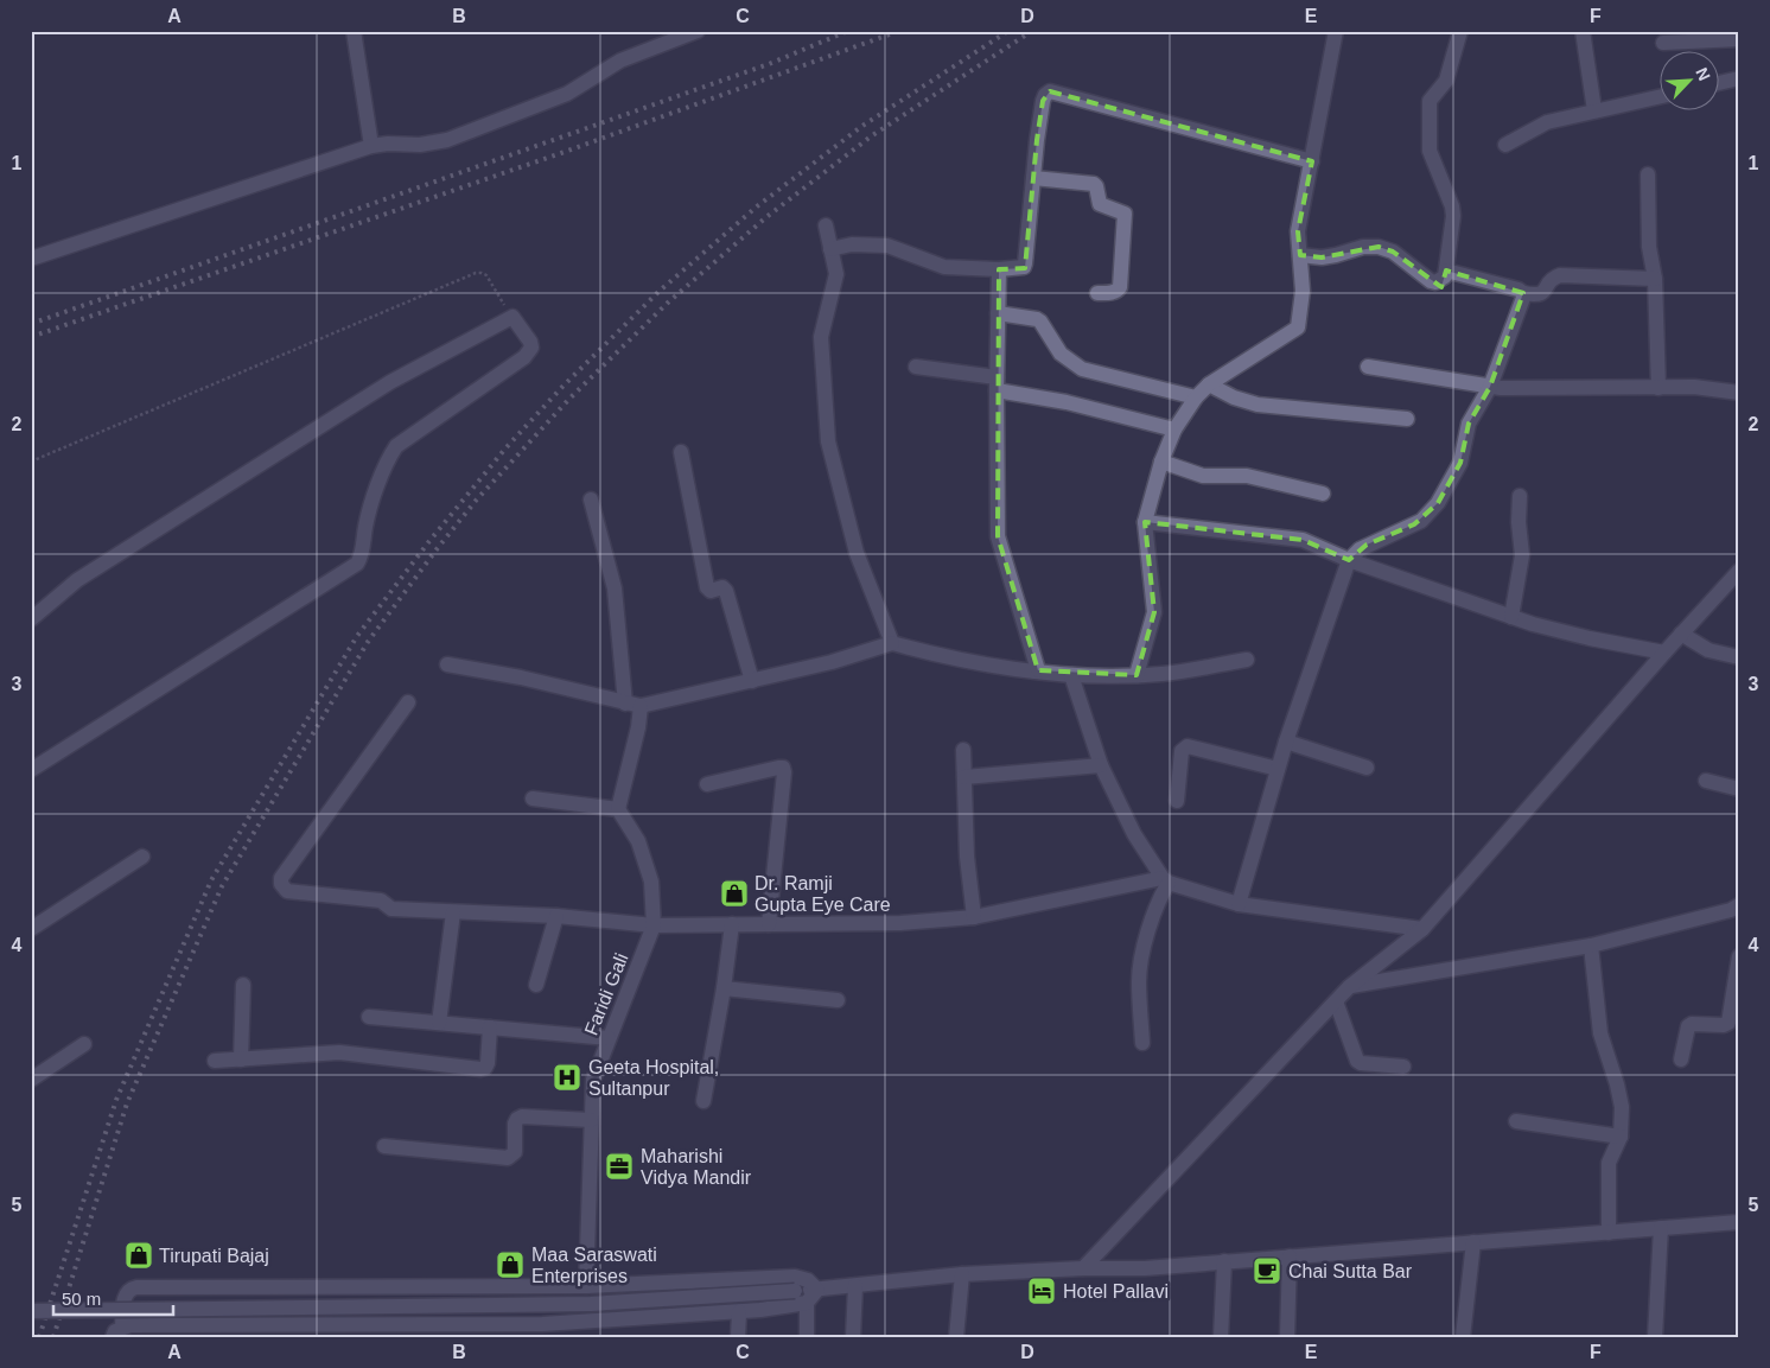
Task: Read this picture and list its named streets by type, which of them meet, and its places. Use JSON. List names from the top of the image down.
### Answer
{
  "streets": {
    "street": ["Faridi Gali"]
  },
  "places": {
    "shop": ["Dr. Ramji Gupta Eye Care", "Tirupati Bajaj", "Maa Saraswati Enterprises"],
    "hospital": ["Geeta Hospital, Sultanpur"],
    "office": ["Maharishi Vidya Mandir"],
    "cafe": ["Chai Sutta Bar"],
    "hotel": ["Hotel Pallavi"]
  },
  "scale_bar": "50 m",
  "north": "top right",
  "grid": {
    "columns": [
      "A",
      "B",
      "C",
      "D",
      "E",
      "F"
    ],
    "rows": [
      "1",
      "2",
      "3",
      "4",
      "5"
    ]
  }
}
